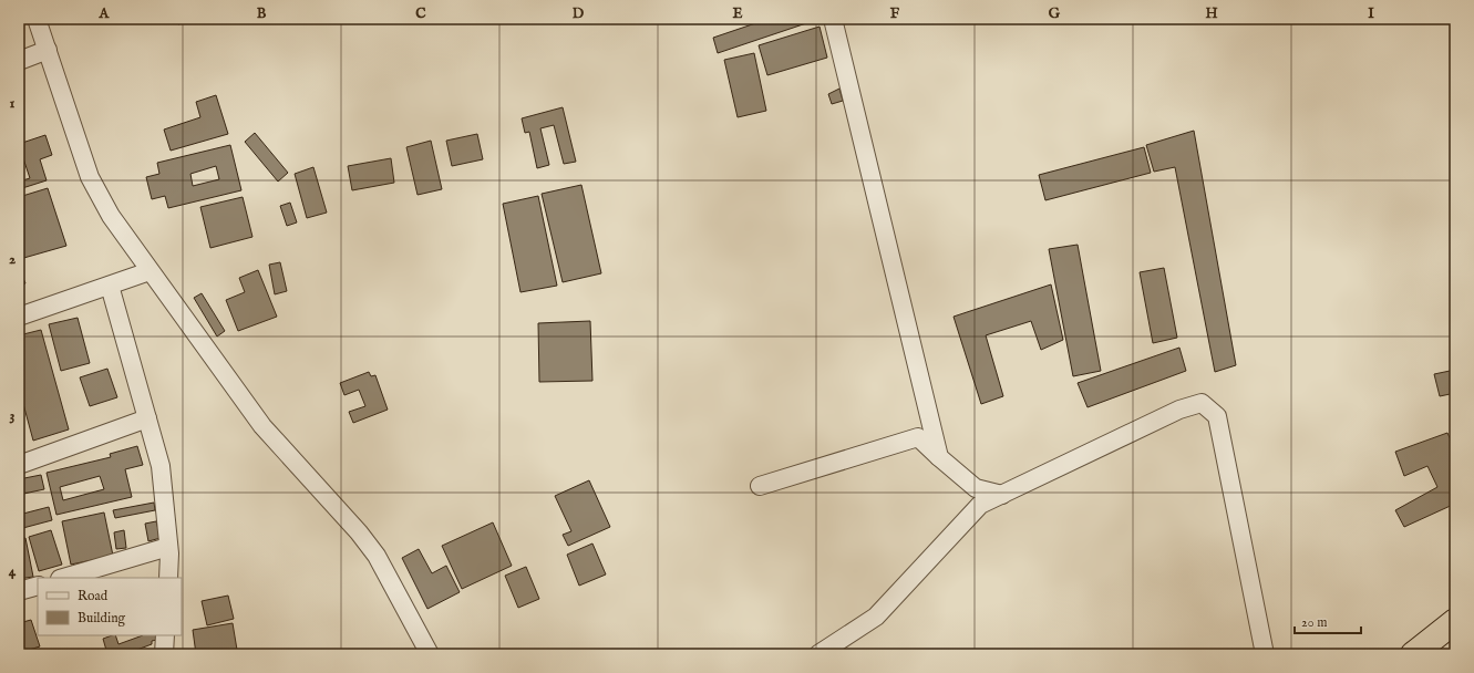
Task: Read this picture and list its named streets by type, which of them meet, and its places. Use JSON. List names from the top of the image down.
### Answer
{
  "legend": ["Road", "Building"],
  "scale_bar": "20 m",
  "grid": {
    "columns": [
      "A",
      "B",
      "C",
      "D",
      "E",
      "F",
      "G",
      "H",
      "I"
    ],
    "rows": [
      "1",
      "2",
      "3",
      "4"
    ]
  }
}
